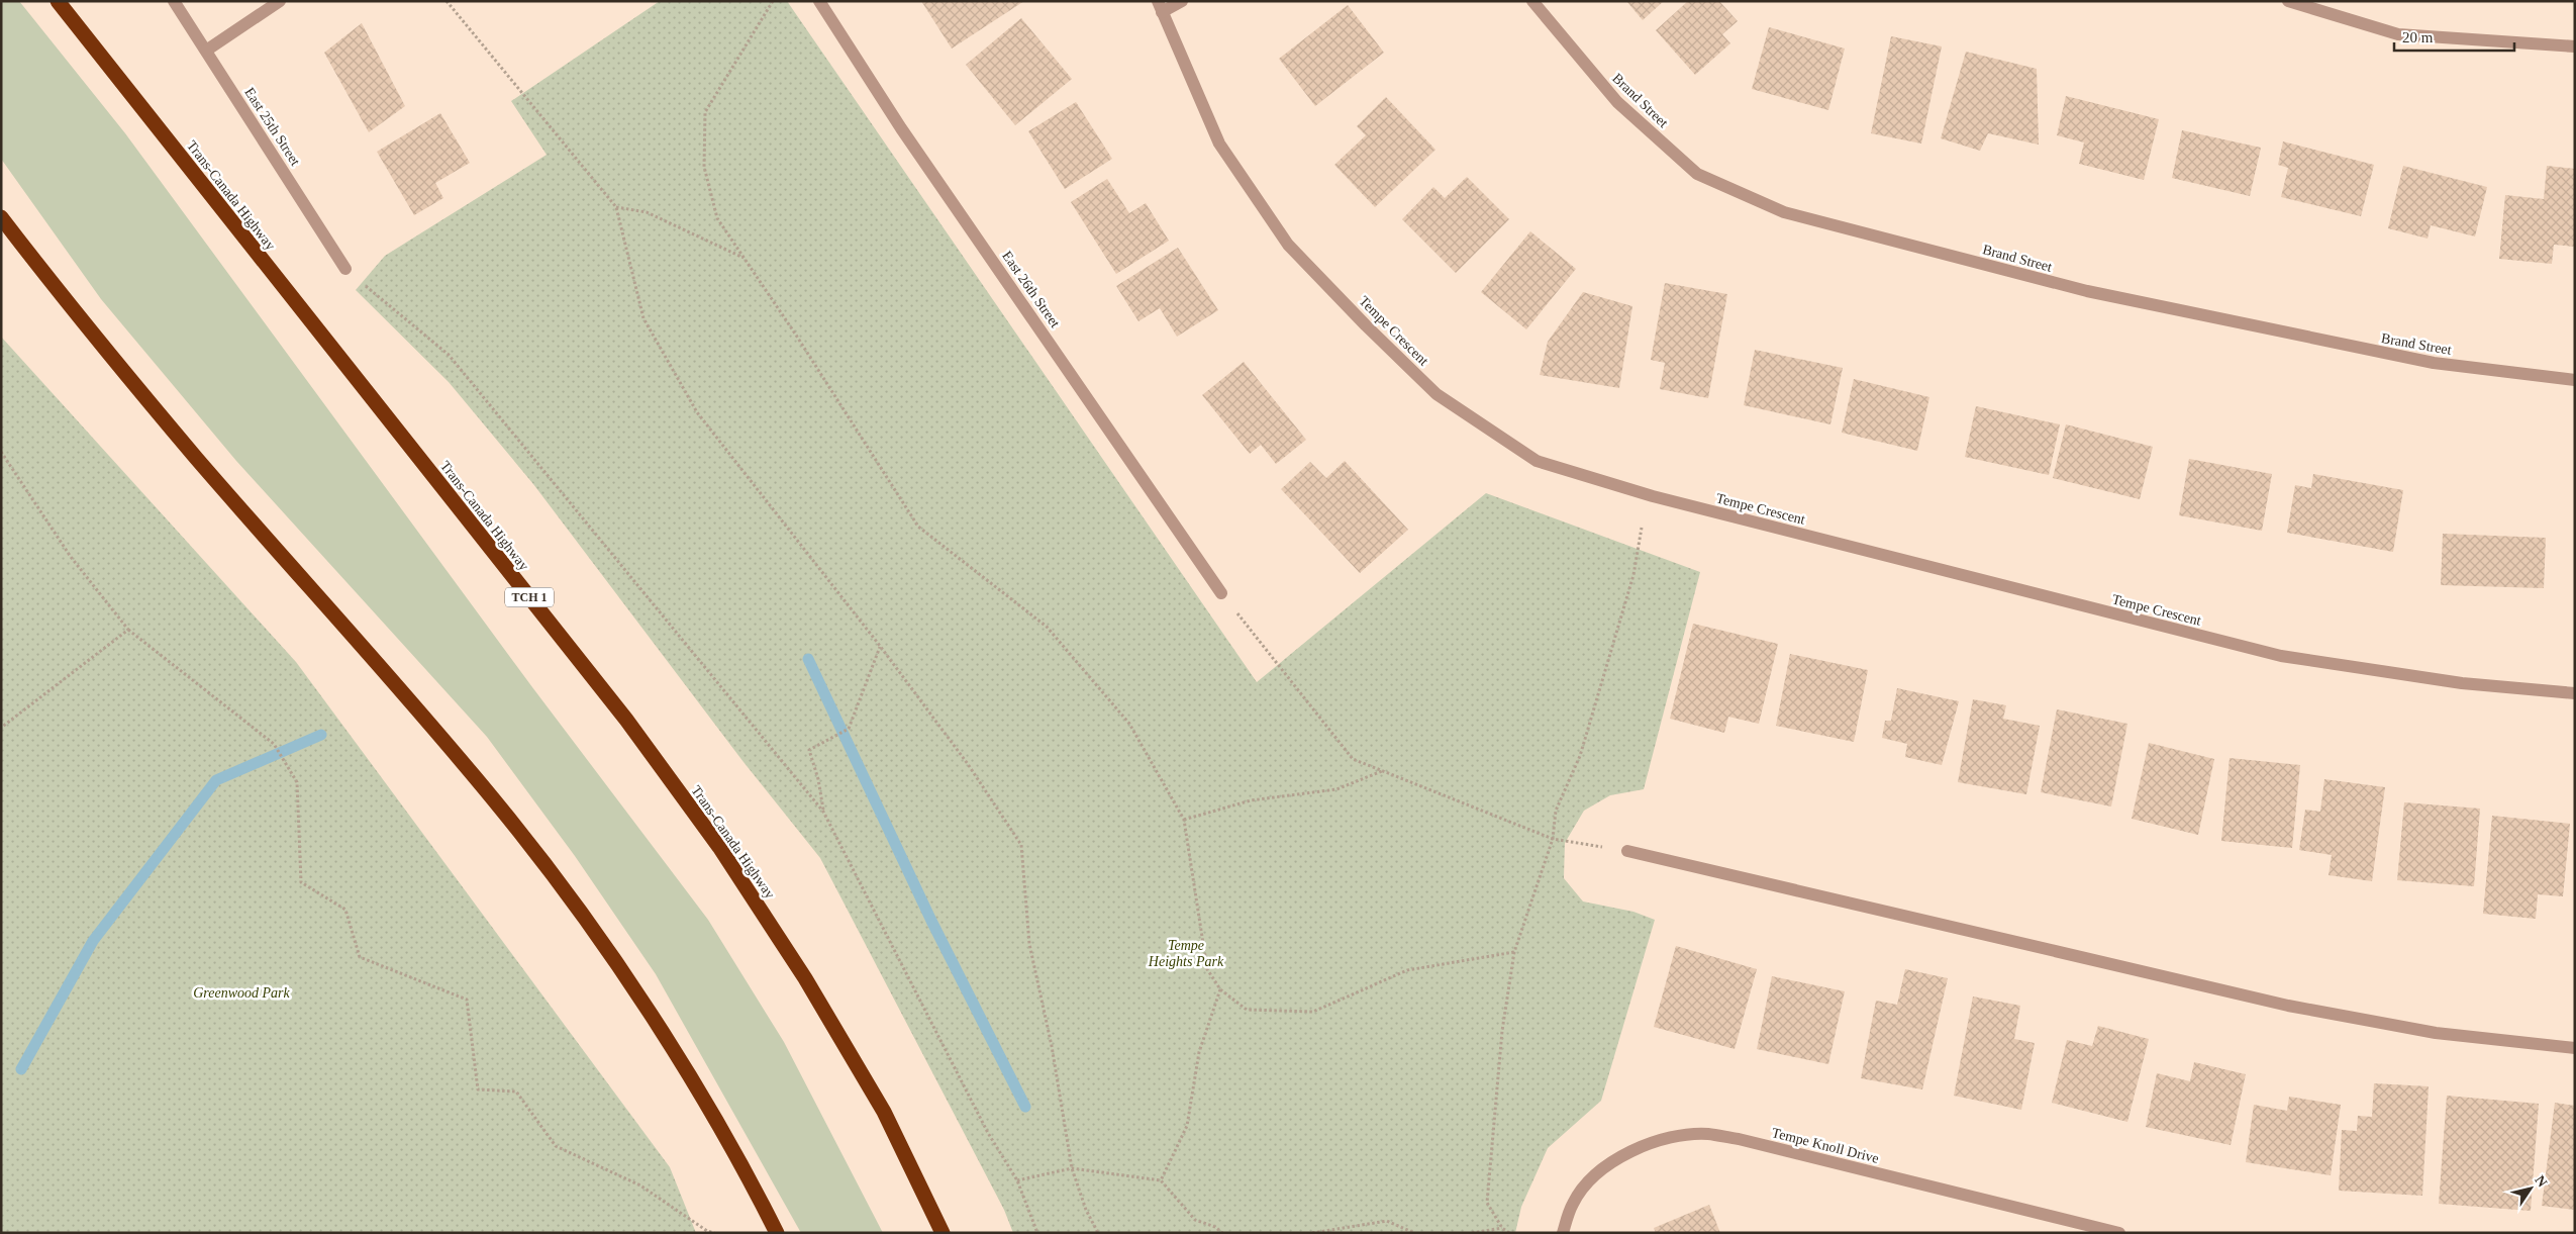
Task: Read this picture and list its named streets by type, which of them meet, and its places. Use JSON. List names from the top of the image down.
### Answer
{
  "streets": {
    "highway": ["Trans-Canada Highway", "TCH 1"],
    "street": [
      "Brand Street",
      "East 25th Street",
      "East 26th Street",
      "Tempe Crescent",
      "Tempe Knoll Drive"
    ]
  },
  "parks": ["Tempe Heights Park", "Greenwood Park"],
  "scale_bar": "20 m",
  "north": "top right"
}
